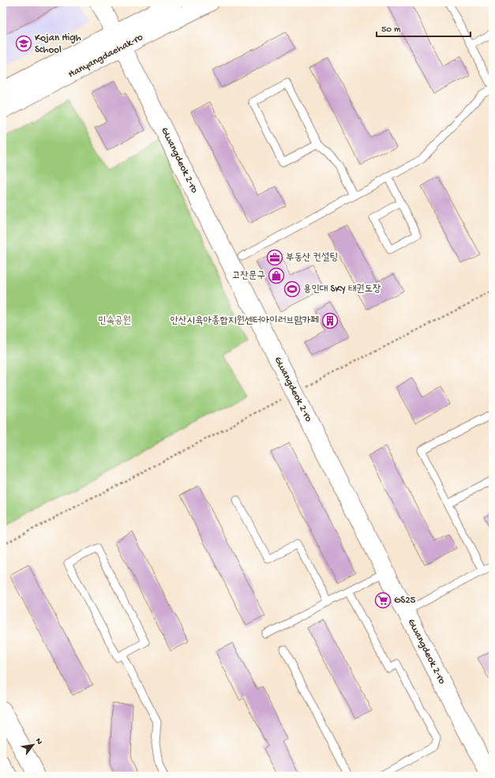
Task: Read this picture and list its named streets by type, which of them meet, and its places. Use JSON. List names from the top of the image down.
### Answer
{
  "streets": {
    "street": ["Hanyangdaehak-ro", "Gwangdeok 2-ro"]
  },
  "crossings": [
    ["Hanyangdaehak-ro", "Gwangdeok 2-ro"]
  ],
  "parks": ["민속공원"],
  "places": {
    "school or university": ["Kojan High School"],
    "office": ["부동산 컨설팅"],
    "shop": ["고잔문구"],
    "sports": ["용인대 SKY 태권도장"],
    "building": ["안산시육아종합지원센터아이러브맘카페"],
    "supermarket": ["GS25"]
  },
  "scale_bar": "50 m",
  "north": "top right"
}
